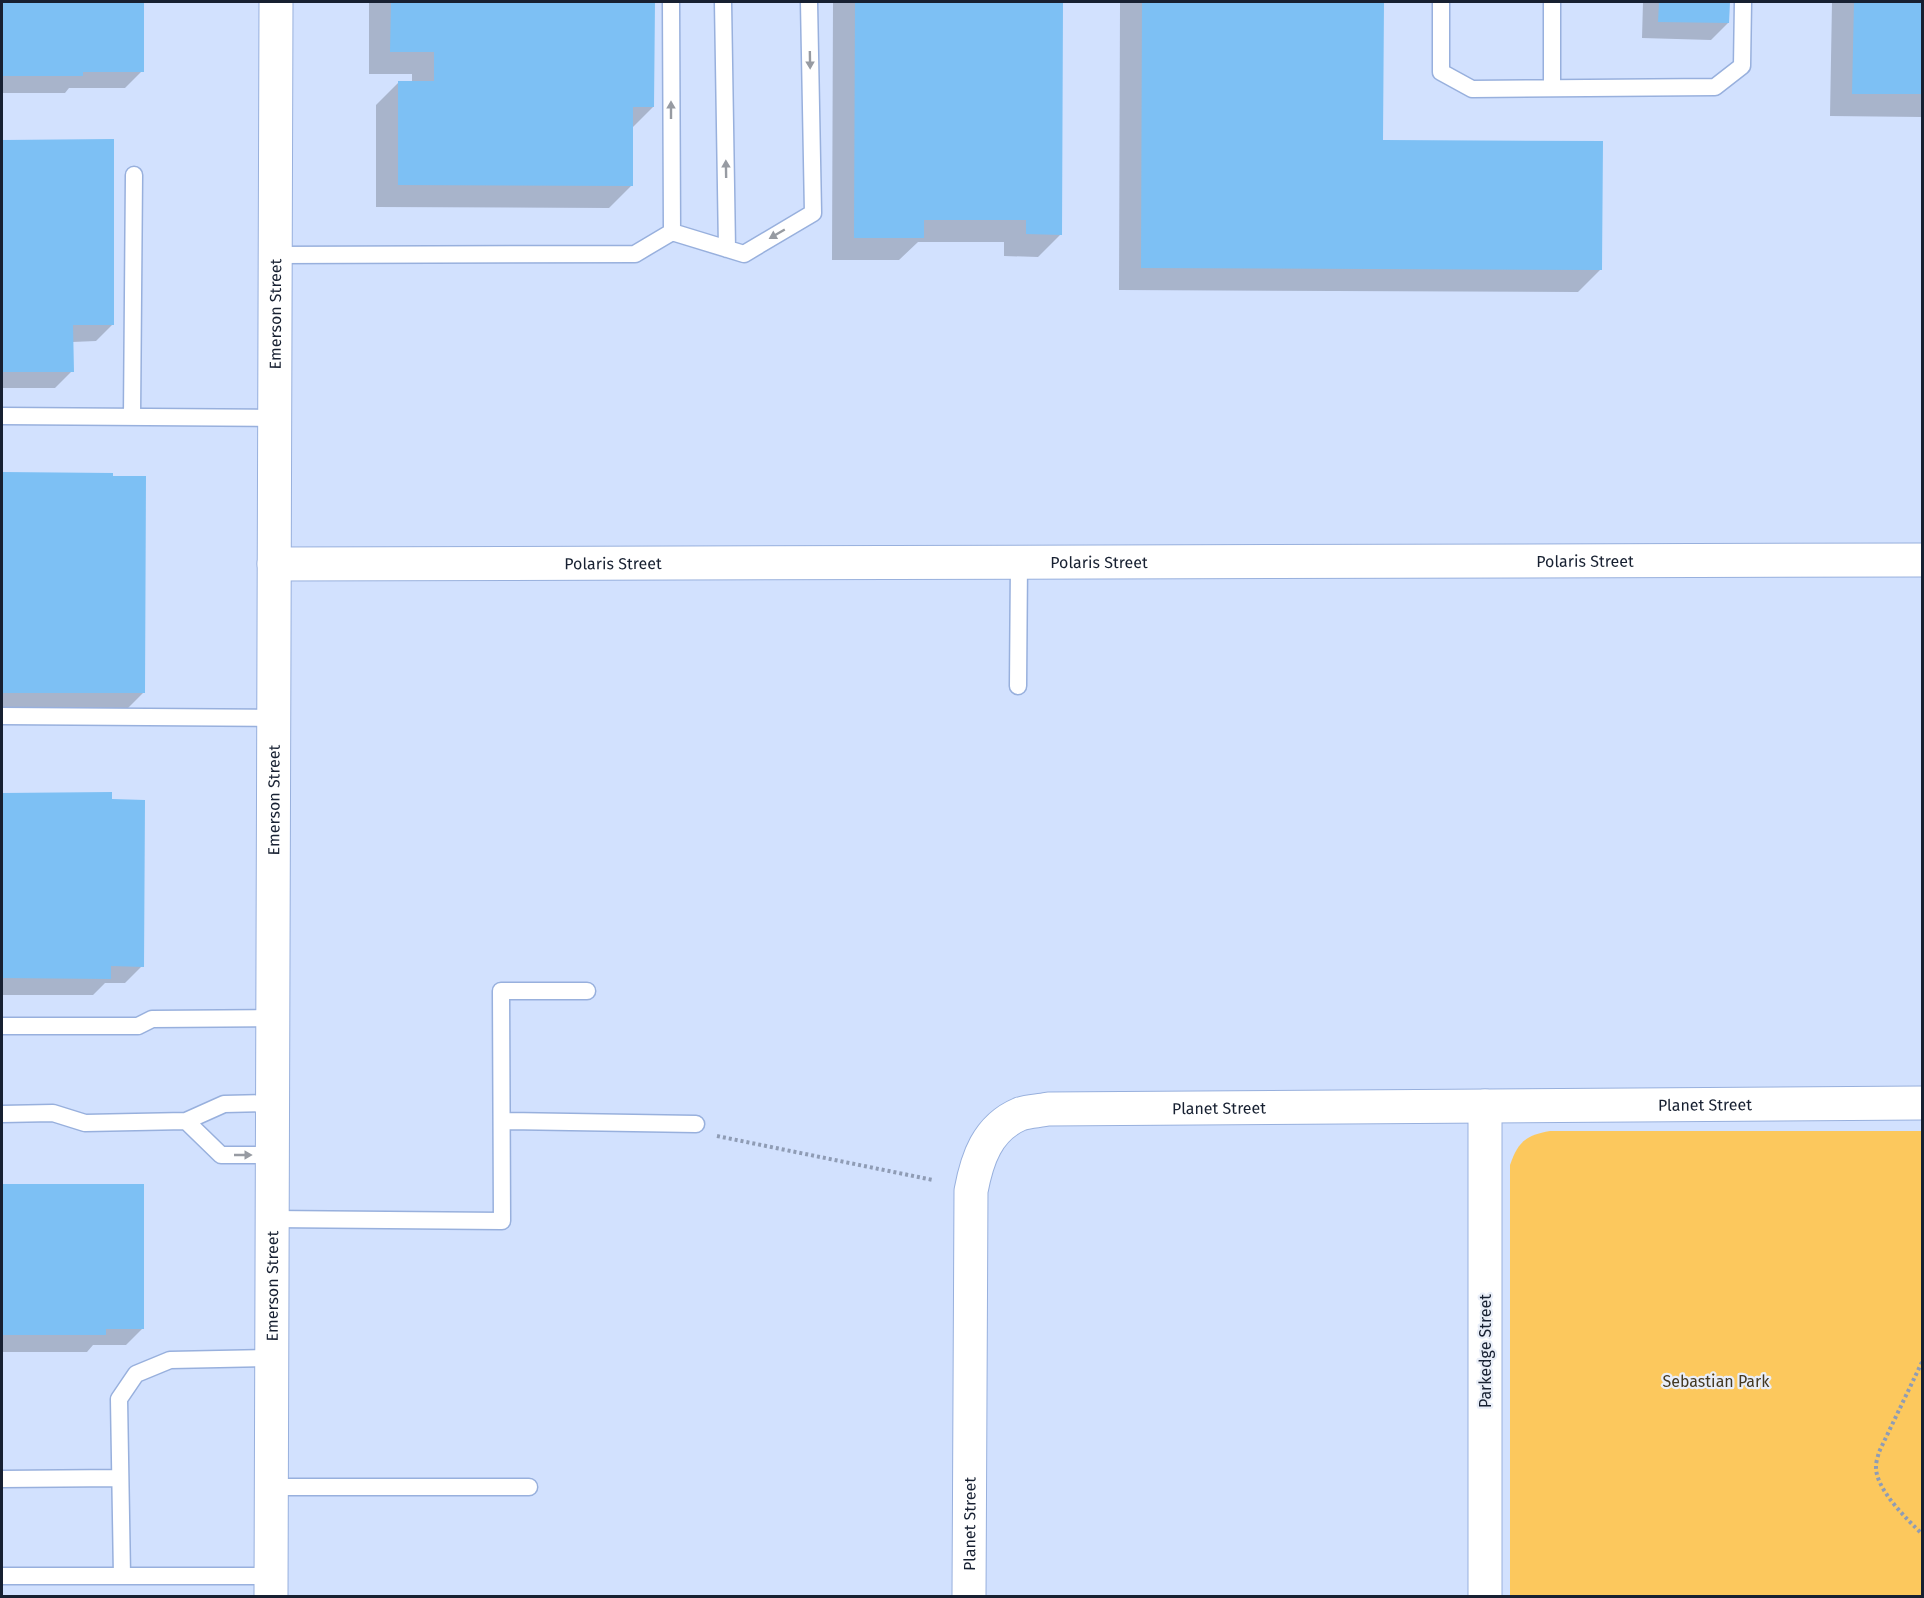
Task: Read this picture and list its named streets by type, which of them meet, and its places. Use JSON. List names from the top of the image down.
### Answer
{
  "streets": {
    "street": [
      "Emerson Street",
      "Polaris Street",
      "Planet Street",
      "Parkedge Street"
    ]
  },
  "crossings": [
    ["Emerson Street", "Polaris Street"],
    ["Planet Street", "Parkedge Street"]
  ],
  "parks": ["Sebastian Park"]
}
